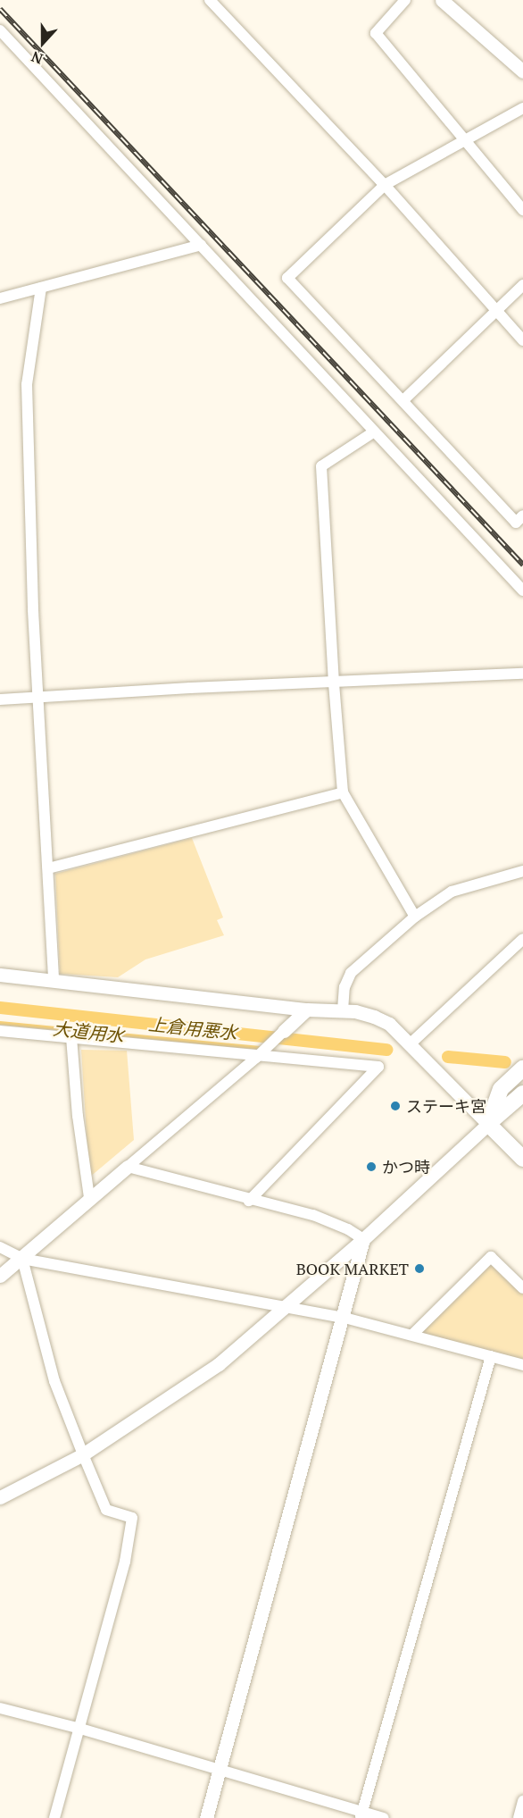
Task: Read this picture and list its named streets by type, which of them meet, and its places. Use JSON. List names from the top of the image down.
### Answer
{
  "water": ["上倉用悪水", "大道用水"],
  "places": ["ステーキ宮", "かつ時", "BOOK MARKET"],
  "north": "bottom"
}
